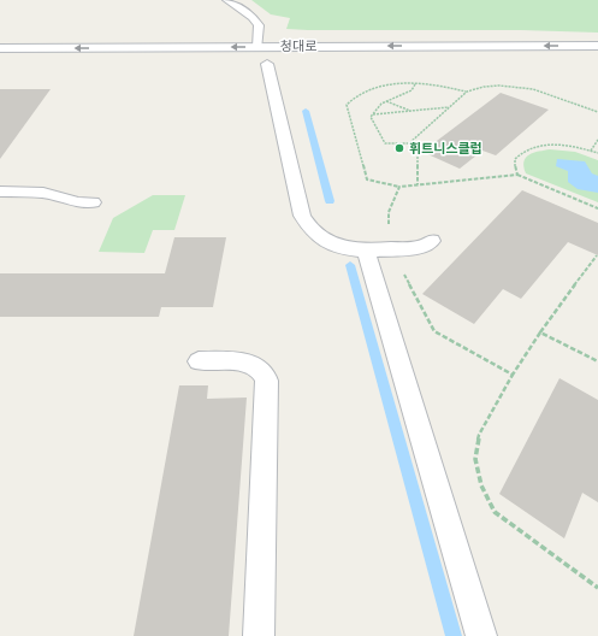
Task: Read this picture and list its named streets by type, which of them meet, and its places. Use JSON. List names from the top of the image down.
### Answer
{
  "streets": {
    "street": ["청대로"]
  },
  "one_way": ["청대로"],
  "places": ["휘트니스클럽"]
}
